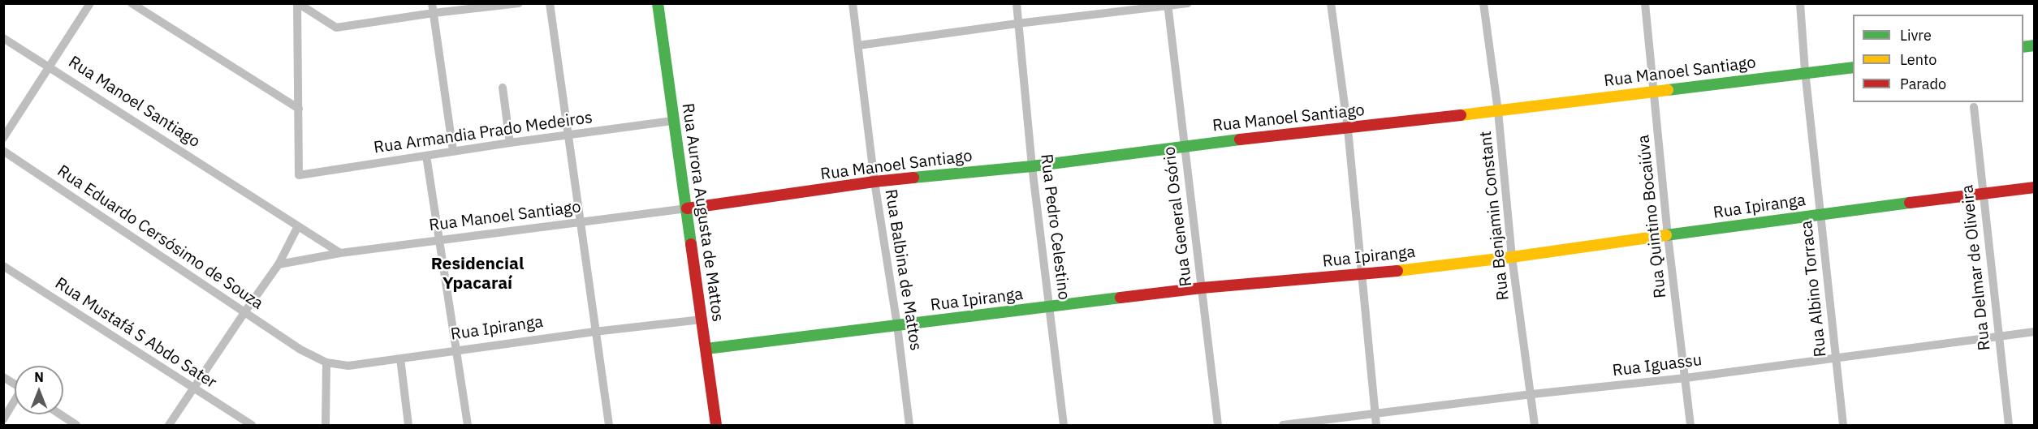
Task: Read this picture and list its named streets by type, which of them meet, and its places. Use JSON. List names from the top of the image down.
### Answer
{
  "streets": {
    "street": [
      "Rua Manoel Santiago",
      "Rua Armandia Prado Medeiros",
      "Rua Ipiranga",
      "Rua Aurora Augusta de Mattos",
      "Rua Benjamin Constant",
      "Rua General Osório",
      "Rua Quintino Bocaiúva",
      "Rua Pedro Celestino",
      "Rua Eduardo Cersósimo de Souza",
      "Rua Delmar de Oliveira",
      "Rua Balbina de Mattos",
      "Rua Albino Torraca",
      "Rua Mustafá S Abdo Sater",
      "Rua Iguassu"
    ]
  },
  "crossings": [
    ["Rua Manoel Santiago", "Rua Aurora Augusta de Mattos"],
    ["Rua Manoel Santiago", "Rua Benjamin Constant"],
    ["Rua Manoel Santiago", "Rua General Osório"],
    ["Rua Manoel Santiago", "Rua Quintino Bocaiúva"],
    ["Rua Manoel Santiago", "Rua Pedro Celestino"],
    ["Rua Manoel Santiago", "Rua Balbina de Mattos"],
    ["Rua Manoel Santiago", "Rua Albino Torraca"],
    ["Rua Armandia Prado Medeiros", "Rua Aurora Augusta de Mattos"],
    ["Rua Ipiranga", "Rua Aurora Augusta de Mattos"],
    ["Rua Ipiranga", "Rua Benjamin Constant"],
    ["Rua Ipiranga", "Rua General Osório"],
    ["Rua Ipiranga", "Rua Quintino Bocaiúva"],
    ["Rua Ipiranga", "Rua Pedro Celestino"],
    ["Rua Ipiranga", "Rua Eduardo Cersósimo de Souza"],
    ["Rua Ipiranga", "Rua Delmar de Oliveira"],
    ["Rua Ipiranga", "Rua Balbina de Mattos"],
    ["Rua Ipiranga", "Rua Albino Torraca"],
    ["Rua Benjamin Constant", "Rua Iguassu"],
    ["Rua Quintino Bocaiúva", "Rua Iguassu"],
    ["Rua Delmar de Oliveira", "Rua Iguassu"],
    ["Rua Albino Torraca", "Rua Iguassu"]
  ],
  "districts": ["Residencial Ypacaraí"],
  "legend": ["Livre", "Lento", "Parado"],
  "north": "top"
}
